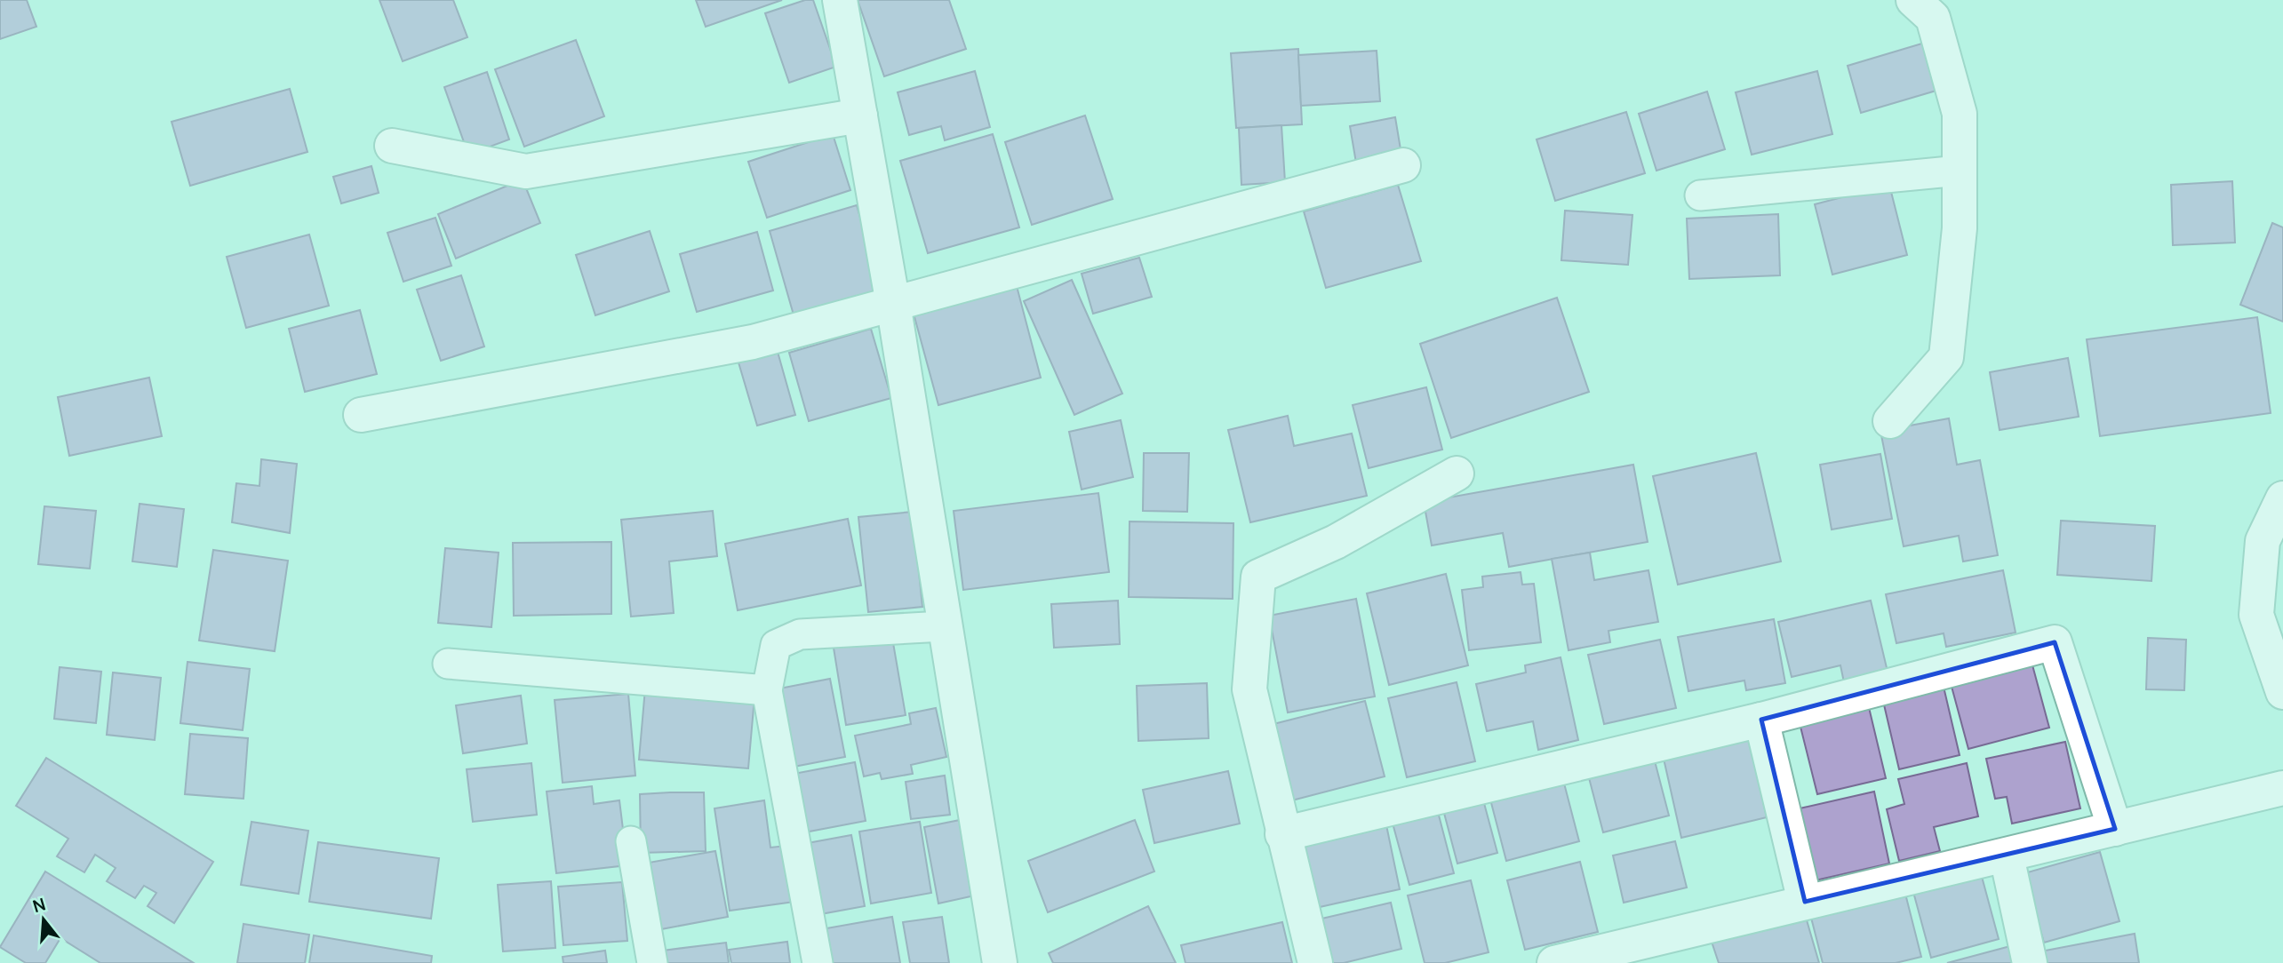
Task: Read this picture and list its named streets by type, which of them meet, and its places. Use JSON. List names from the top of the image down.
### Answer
{
  "north": "top"
}
